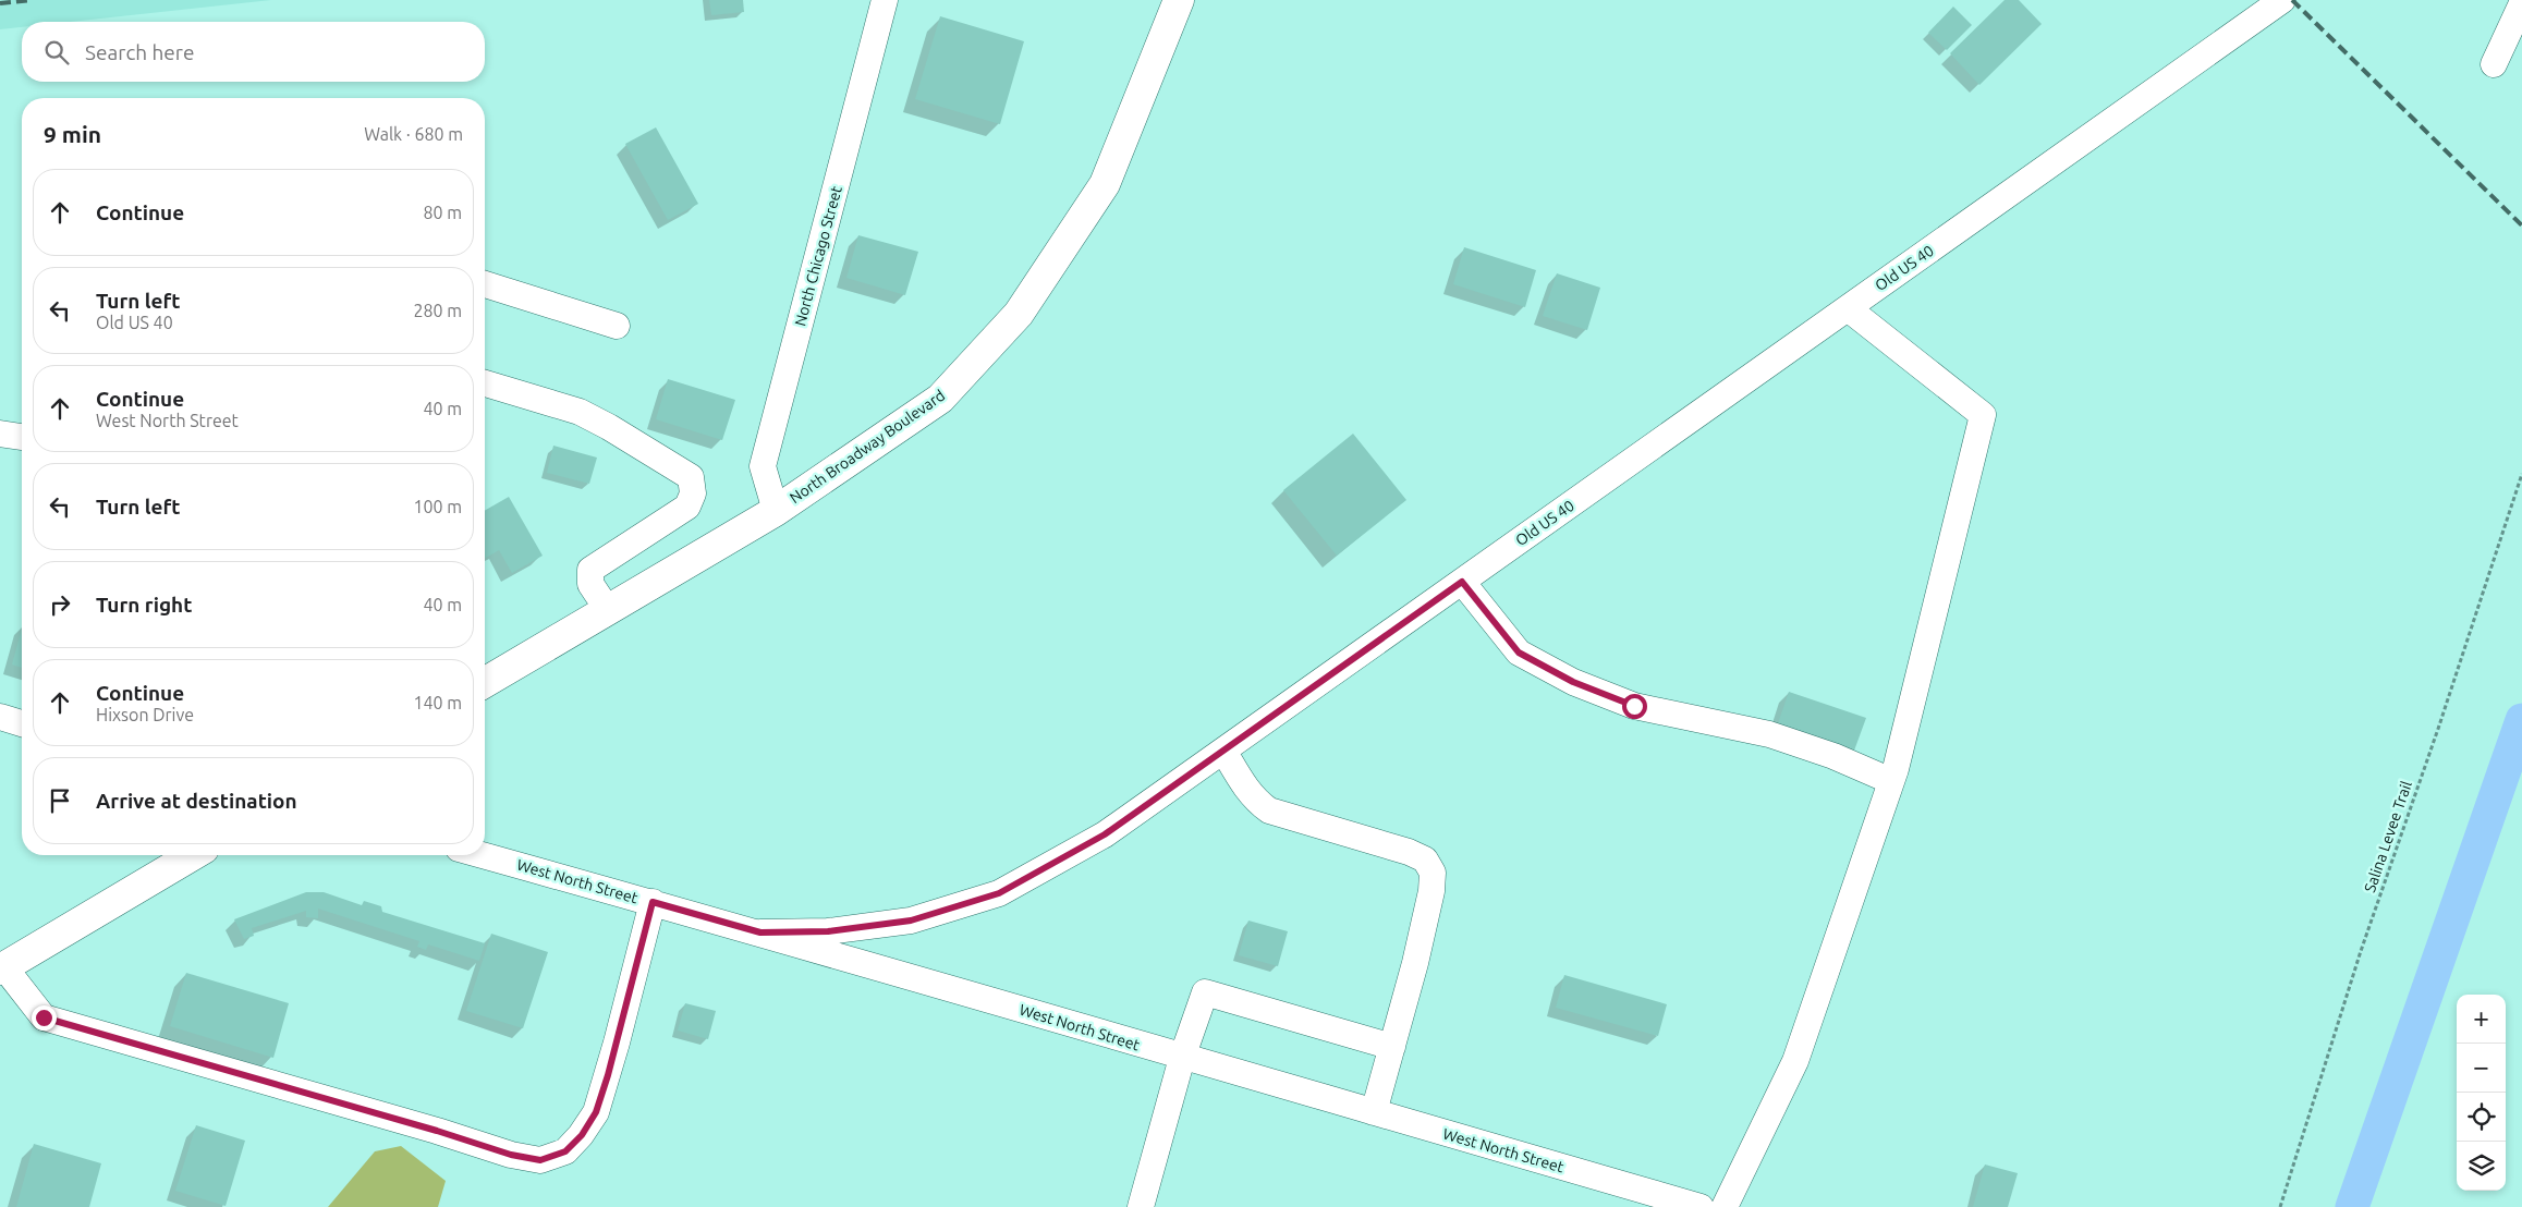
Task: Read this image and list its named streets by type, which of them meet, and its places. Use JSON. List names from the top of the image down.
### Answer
{
  "streets": {
    "main road": ["North Broadway Boulevard"],
    "street": ["North Chicago Street", "Old US 40", "West North Street"],
    "path": ["Salina Levee Trail"]
  },
  "crossings": [
    ["North Chicago Street", "North Broadway Boulevard"],
    ["Old US 40", "West North Street"]
  ],
  "page": {
    "search": "Search here",
    "heading": ["9 min", "Walk · 680 m"],
    "list": [
      ["Continue", "80 m"],
      ["Turn left", "Old US 40", "280 m"],
      ["Continue", "West North Street", "40 m"],
      ["Turn left", "100 m"],
      ["Turn right", "40 m"],
      ["Continue", "Hixson Drive", "140 m"],
      "Arrive at destination"
    ],
    "map_buttons": ["+", "−"]
  }
}
